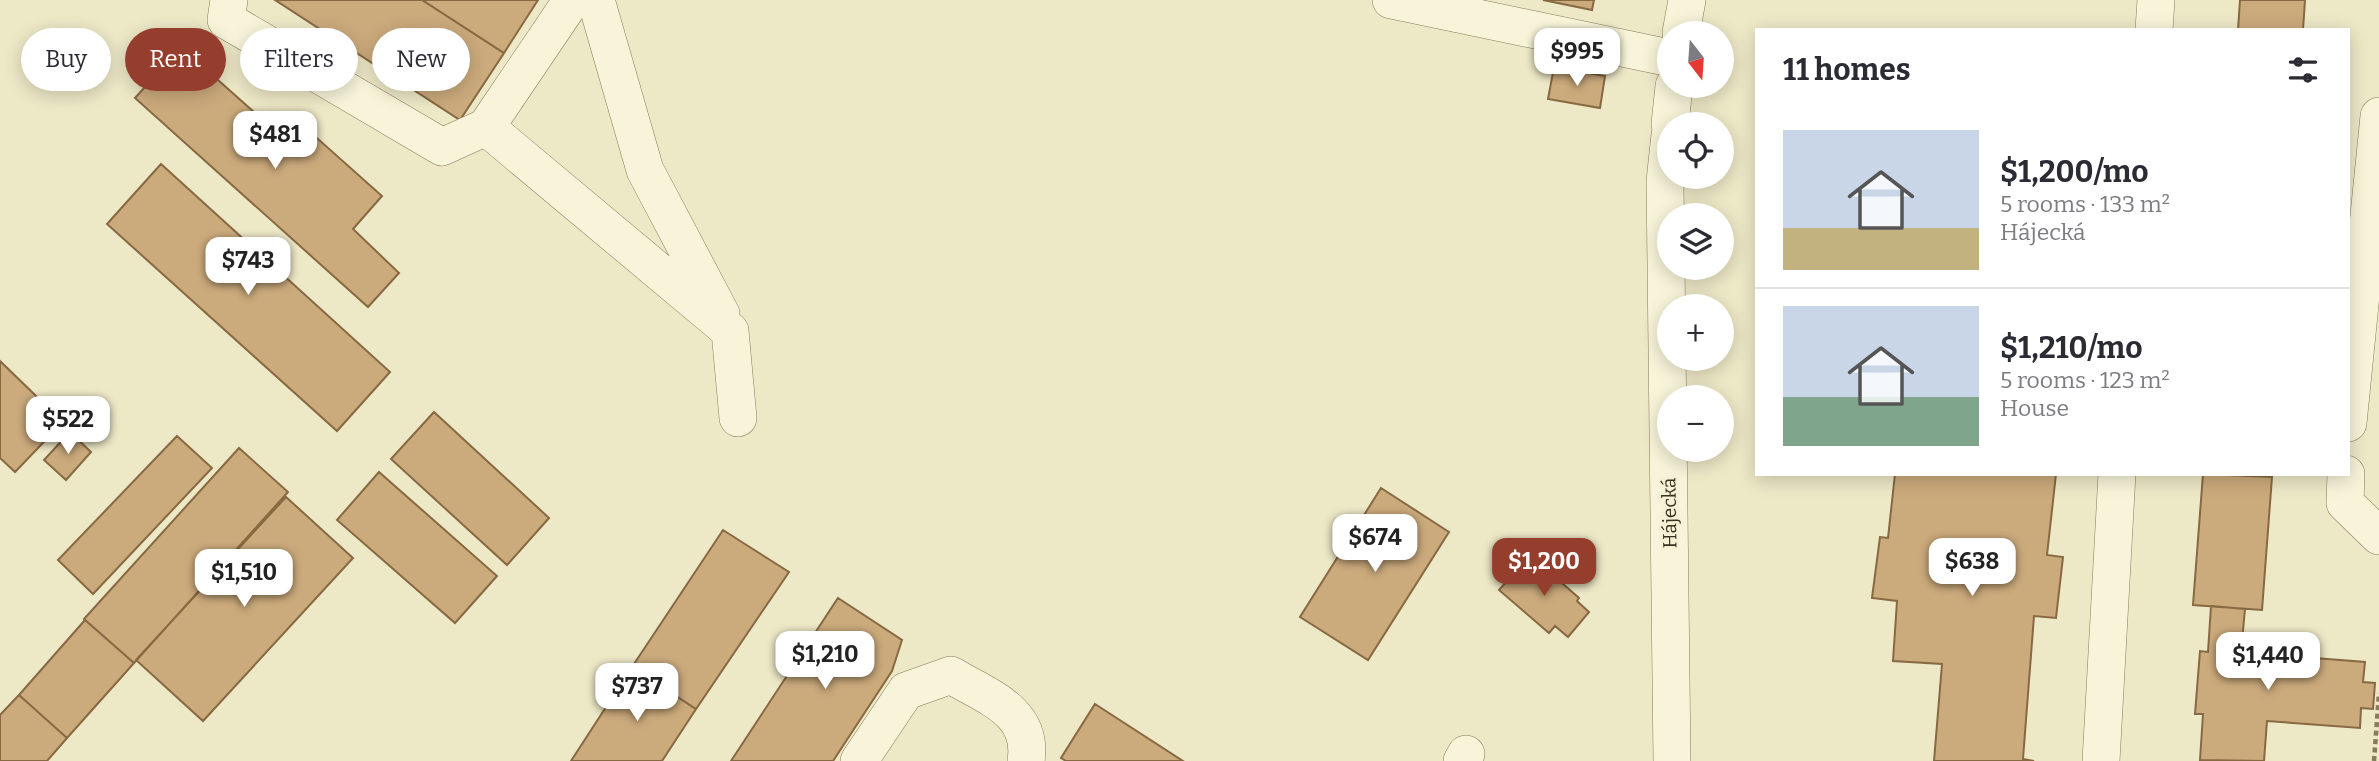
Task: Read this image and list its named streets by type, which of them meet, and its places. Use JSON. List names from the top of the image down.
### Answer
{
  "streets": {
    "street": ["Hájecká"]
  },
  "north": "bottom",
  "page": {
    "map_buttons": ["+", "−"],
    "price": [
      "$995",
      "$481",
      "$743",
      "$522",
      "$674",
      "$1,200",
      "$638",
      "$1,510",
      "$1,210",
      "$1,440",
      "$737"
    ],
    "chip": [
      "Buy",
      "Rent",
      "Filters",
      "New"
    ],
    "heading": "11 homes",
    "list": [
      {
        "name": "$1,200/mo",
        "note": "5 rooms · 133 m² · Hájecká"
      },
      {
        "name": "$1,210/mo",
        "note": "5 rooms · 123 m² · House"
      }
    ]
  }
}
